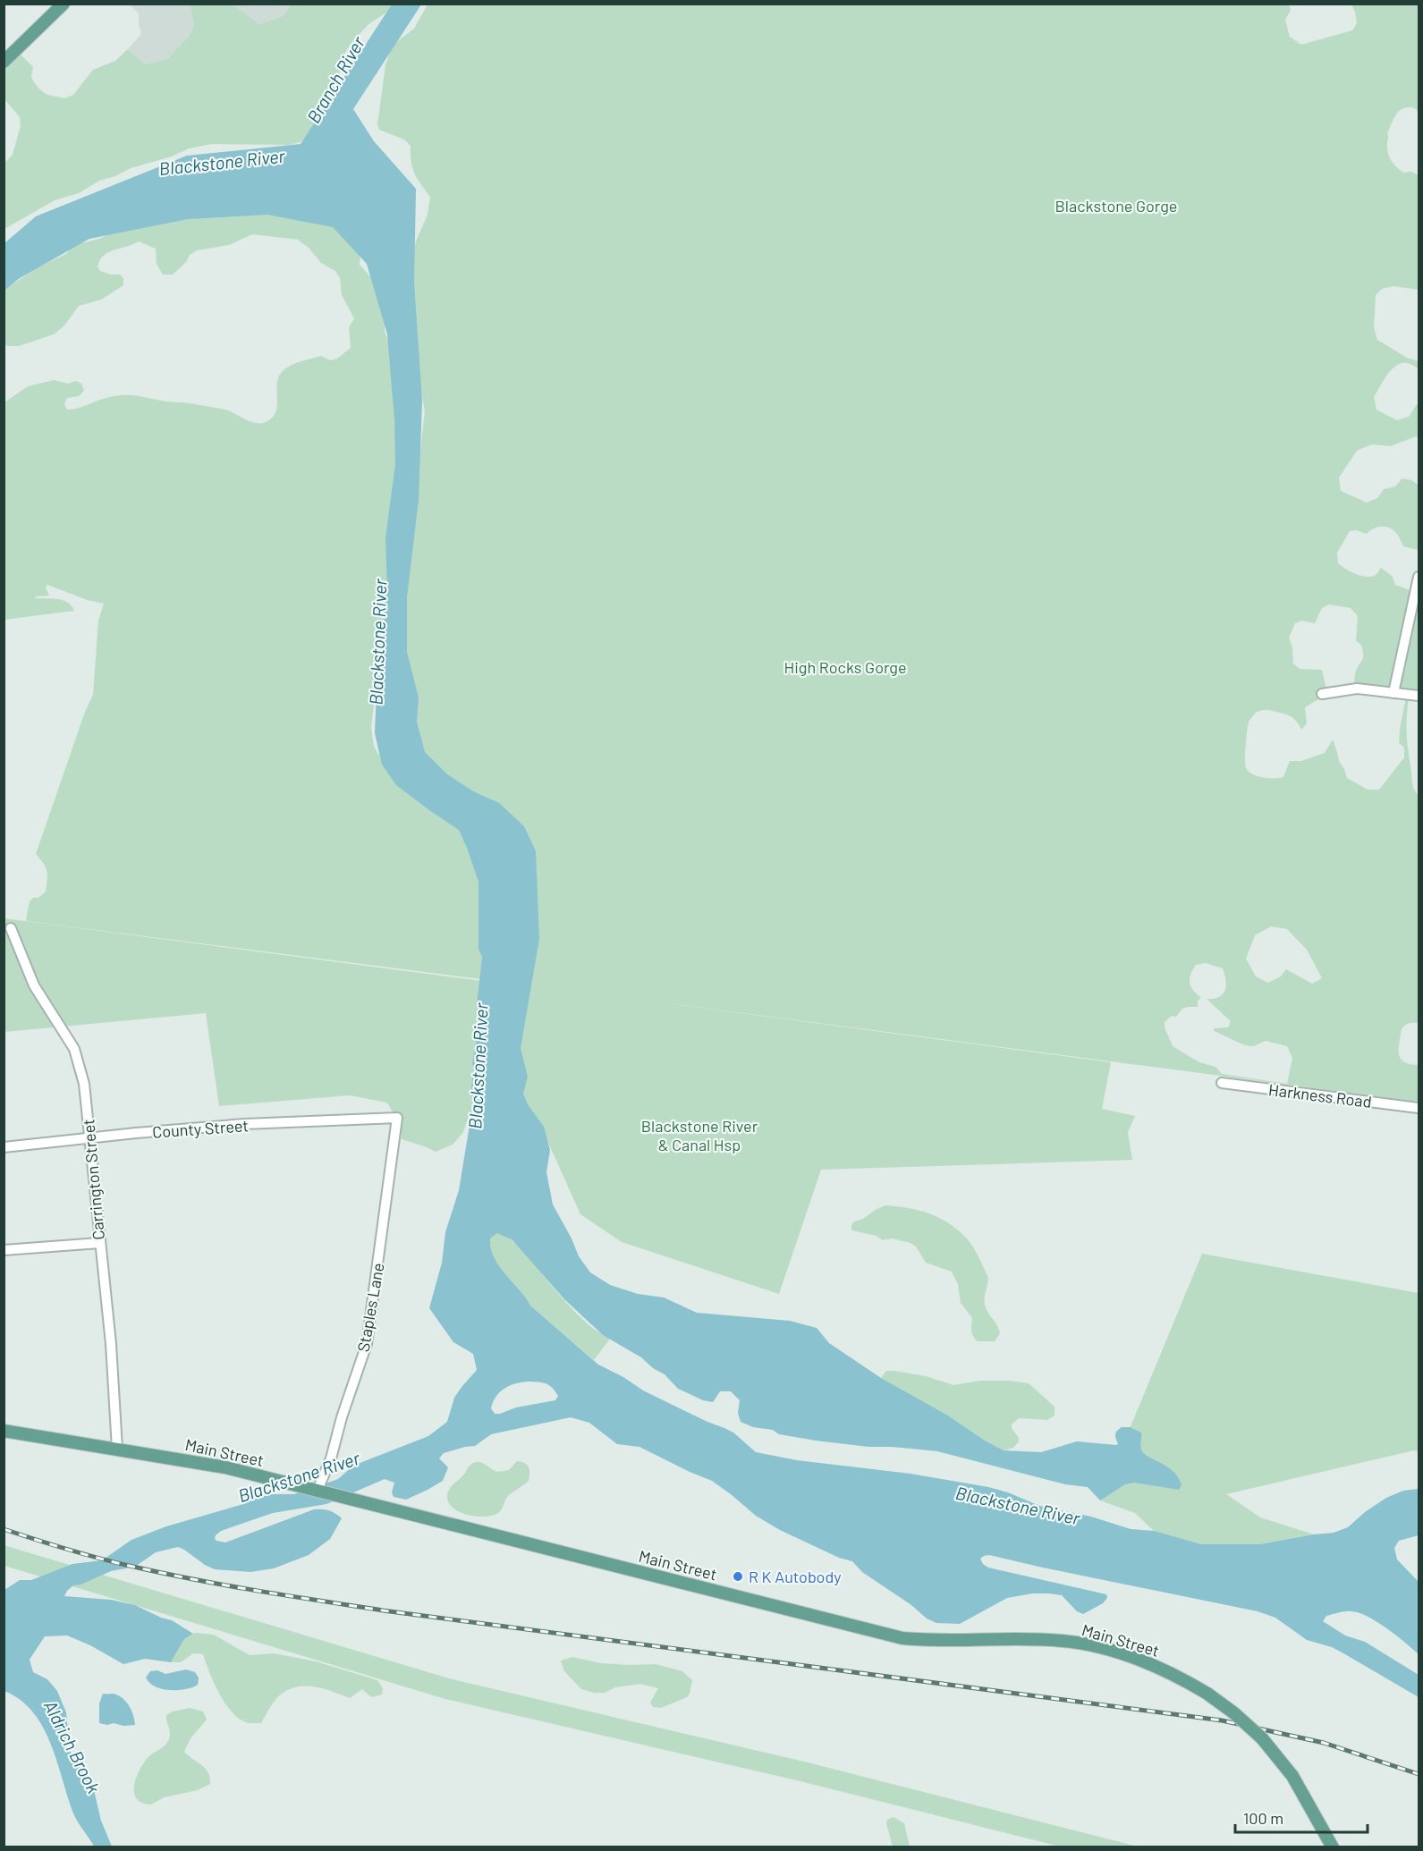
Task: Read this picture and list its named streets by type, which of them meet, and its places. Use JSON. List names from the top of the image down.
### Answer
{
  "streets": {
    "main road": ["Main Street"],
    "street": [
      "Harkness Road",
      "County Street",
      "Carrington Street",
      "Staples Lane"
    ]
  },
  "crossings": [
    ["County Street", "Carrington Street"],
    ["County Street", "Staples Lane"],
    ["Carrington Street", "Main Street"],
    ["Staples Lane", "Main Street"]
  ],
  "water": ["Branch River", "Blackstone River", "Aldrich Brook"],
  "parks": ["Blackstone Gorge", "High Rocks Gorge", "Blackstone River & Canal Hsp"],
  "places": ["R K Autobody"],
  "scale_bar": "100 m"
}
